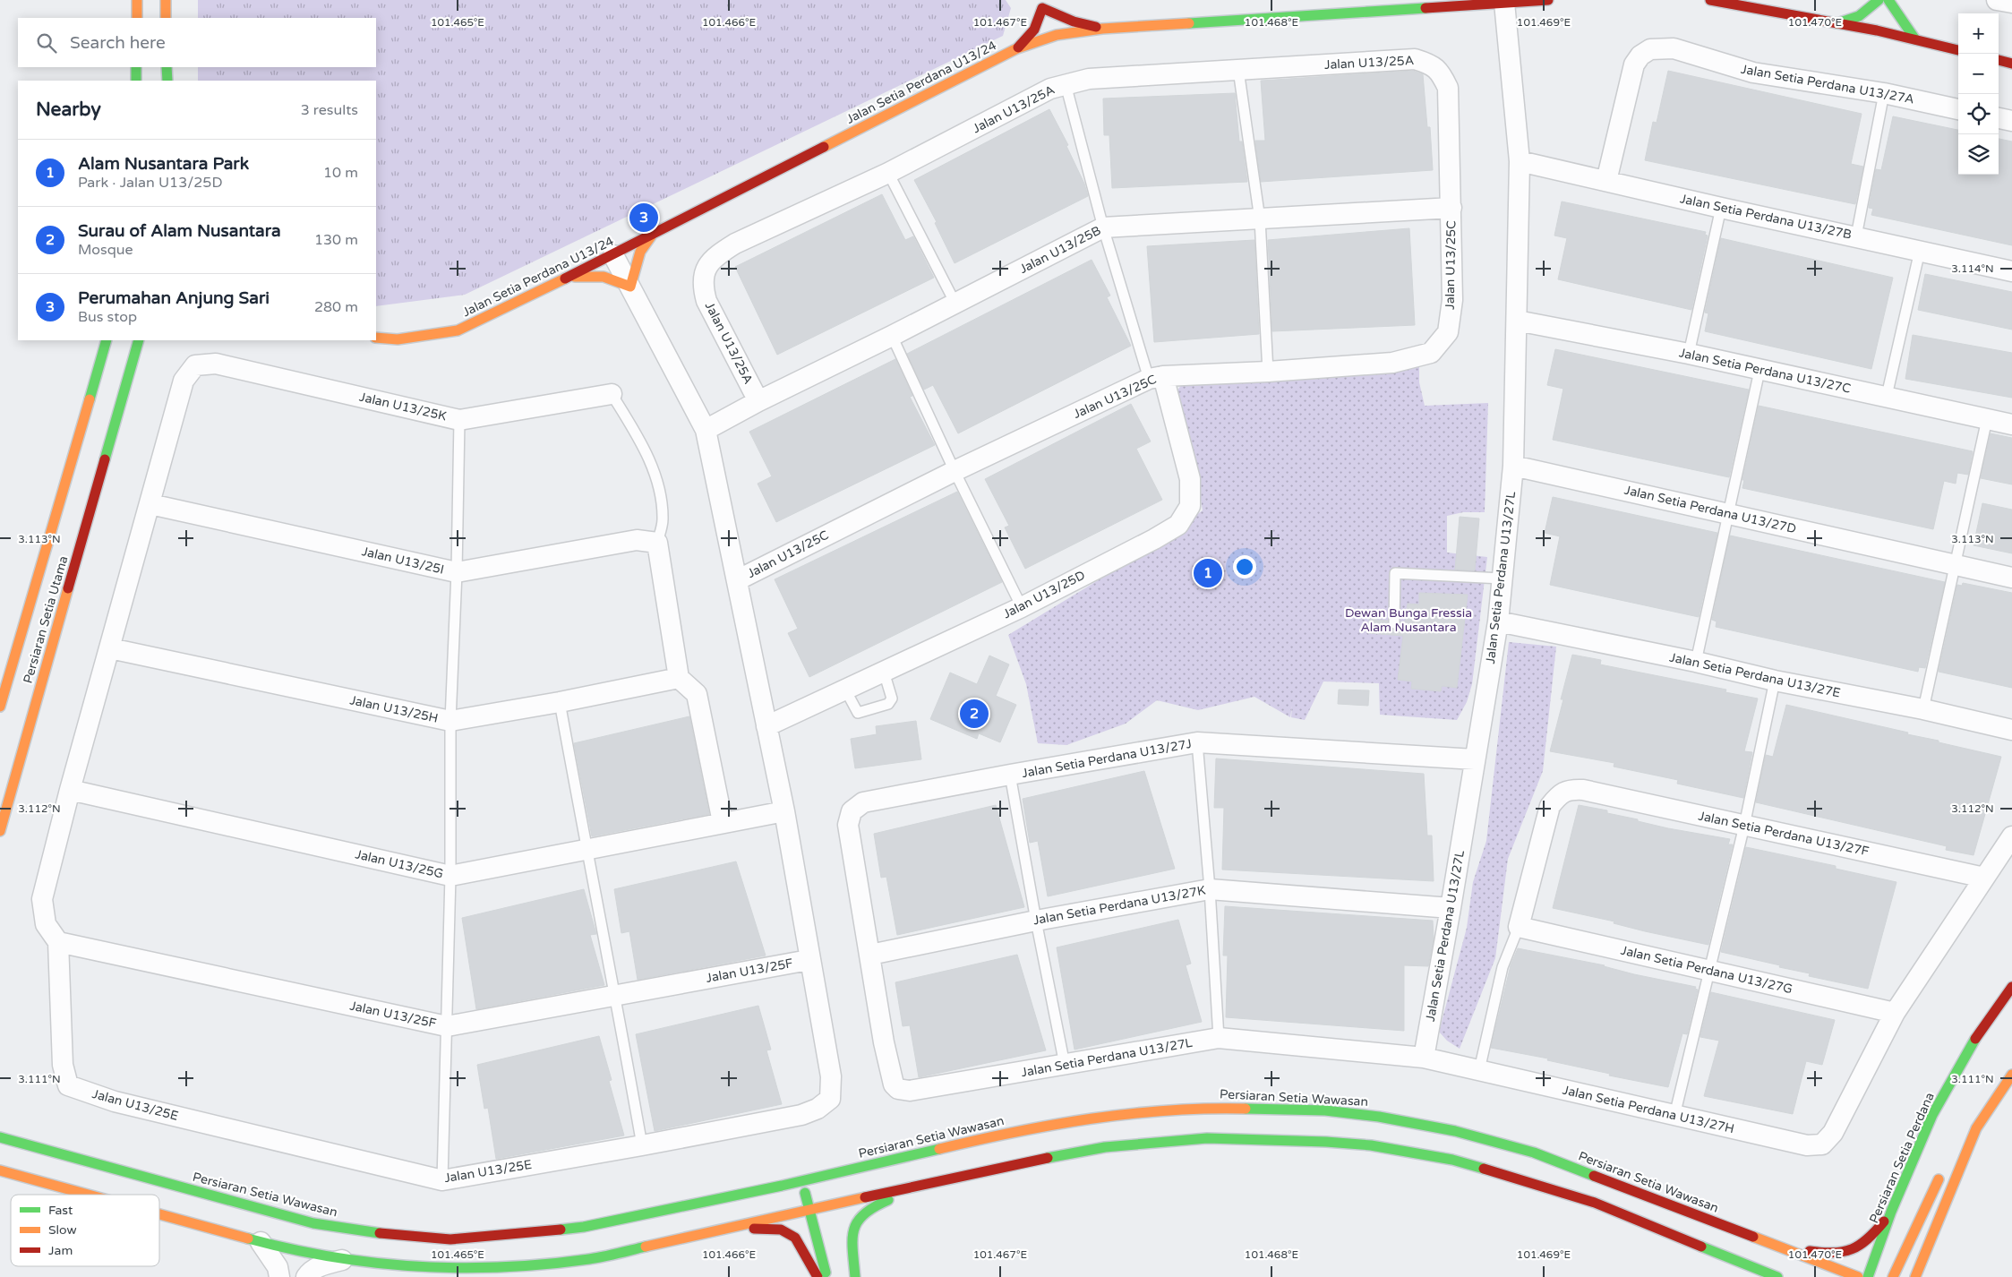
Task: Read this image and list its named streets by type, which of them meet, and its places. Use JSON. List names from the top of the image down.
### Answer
{
  "streets": {
    "street": [
      "Jalan U13/25A",
      "Jalan Setia Perdana U13/24",
      "Jalan Setia Perdana U13/27A",
      "Jalan Setia Perdana U13/27B",
      "Jalan U13/25B",
      "Jalan U13/25C",
      "Jalan Setia Perdana U13/27C",
      "Jalan U13/25K",
      "Jalan Setia Perdana U13/27D",
      "Jalan U13/25I",
      "Jalan Setia Perdana U13/27L",
      "Jalan U13/25D",
      "Persiaran Setia Utama",
      "Jalan Setia Perdana U13/27E",
      "Jalan U13/25H",
      "Jalan Setia Perdana U13/27J",
      "Jalan Setia Perdana U13/27F",
      "Jalan U13/25G",
      "Jalan Setia Perdana U13/27K",
      "Jalan Setia Perdana U13/27G",
      "Jalan U13/25F",
      "Persiaran Setia Wawasan",
      "Jalan U13/25E",
      "Jalan Setia Perdana U13/27H",
      "Persiaran Setia Perdana"
    ]
  },
  "crossings": [
    ["Jalan U13/25A", "Jalan U13/25B"],
    ["Jalan U13/25A", "Jalan U13/25C"],
    ["Jalan Setia Perdana U13/24", "Jalan Setia Perdana U13/27L"],
    ["Jalan Setia Perdana U13/27A", "Jalan Setia Perdana U13/27B"],
    ["Jalan Setia Perdana U13/27B", "Jalan Setia Perdana U13/27L"],
    ["Jalan U13/25B", "Jalan U13/25C"],
    ["Jalan U13/25C", "Jalan U13/25D"],
    ["Jalan Setia Perdana U13/27C", "Jalan Setia Perdana U13/27L"],
    ["Jalan U13/25K", "Jalan U13/25I"],
    ["Jalan Setia Perdana U13/27D", "Jalan Setia Perdana U13/27L"],
    ["Jalan Setia Perdana U13/27L", "Jalan Setia Perdana U13/27E"],
    ["Jalan Setia Perdana U13/27L", "Jalan Setia Perdana U13/27J"],
    ["Jalan Setia Perdana U13/27L", "Jalan Setia Perdana U13/27K"],
    ["Jalan Setia Perdana U13/27L", "Jalan Setia Perdana U13/27H"],
    ["Jalan Setia Perdana U13/27F", "Jalan Setia Perdana U13/27G"],
    ["Jalan Setia Perdana U13/27G", "Jalan Setia Perdana U13/27H"],
    ["Jalan U13/25F", "Jalan U13/25E"]
  ],
  "parks": ["Dewan Bunga Fressia Alam Nusantara"],
  "legend": ["Fast", "Slow", "Jam"],
  "page": {
    "map_buttons": ["+", "−"],
    "search": "Search here",
    "heading": ["Nearby", "3 results"],
    "list": [
      {
        "mark": "1",
        "name": "Alam Nusantara Park",
        "note": "Park · Jalan U13/25D",
        "value": "10 m"
      },
      {
        "mark": "2",
        "name": "Surau of Alam Nusantara",
        "note": "Mosque",
        "value": "130 m"
      },
      {
        "mark": "3",
        "name": "Perumahan Anjung Sari",
        "note": "Bus stop",
        "value": "280 m"
      }
    ],
    "pins": ["3", "1", "2"]
  },
  "coordinates": [
    "101.465°E",
    "101.466°E",
    "101.467°E",
    "101.468°E",
    "101.469°E",
    "101.470°E",
    "3.114°N",
    "3.113°N",
    "3.112°N",
    "3.111°N"
  ]
}
